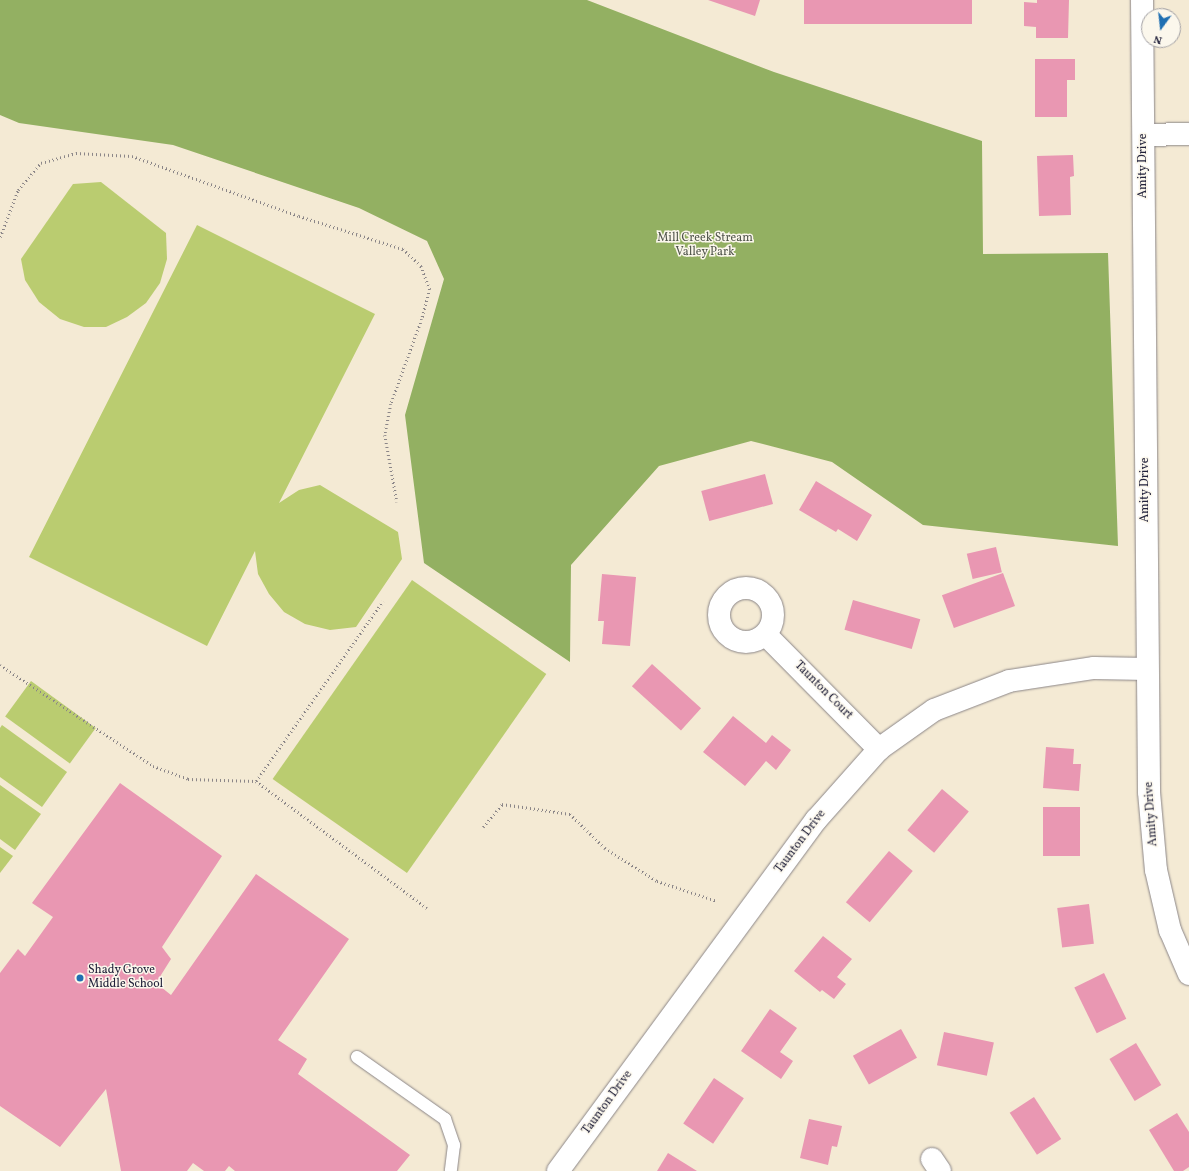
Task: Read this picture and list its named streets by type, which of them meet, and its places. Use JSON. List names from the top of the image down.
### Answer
{
  "streets": {
    "street": ["Amity Drive", "Taunton Court", "Taunton Drive"]
  },
  "crossings": [
    ["Amity Drive", "Taunton Drive"],
    ["Taunton Court", "Taunton Drive"]
  ],
  "parks": ["Mill Creek Stream Valley Park"],
  "places": ["Shady Grove Middle School"],
  "north": "bottom"
}
